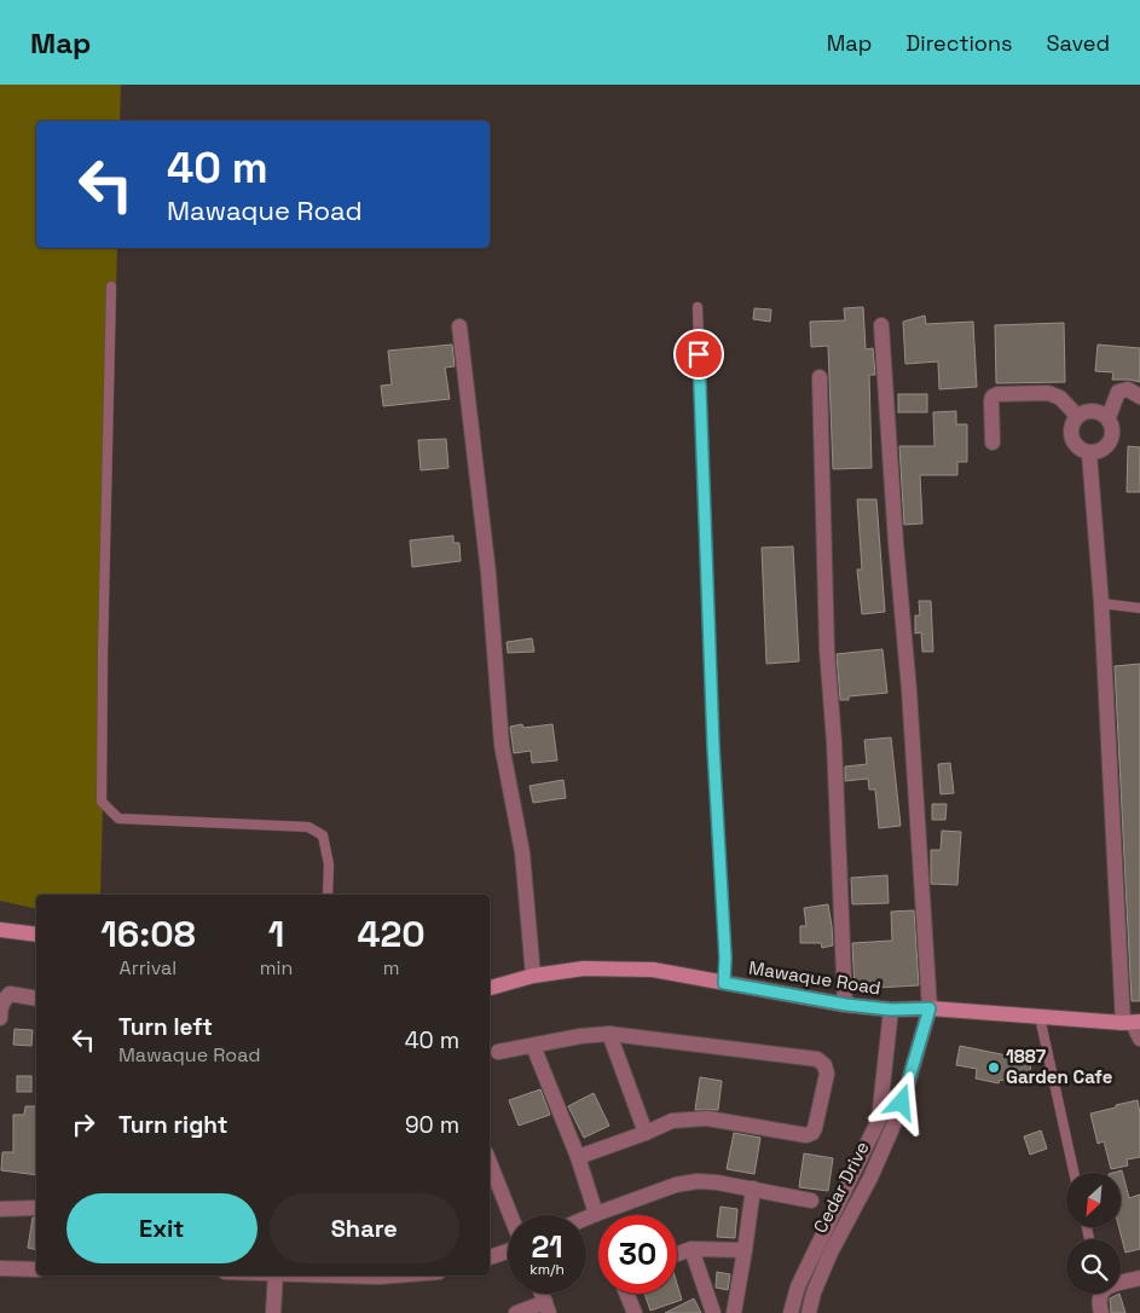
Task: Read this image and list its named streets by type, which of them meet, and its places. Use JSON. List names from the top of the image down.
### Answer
{
  "streets": {
    "main road": ["Mawaque Road"],
    "street": ["Cedar Drive"]
  },
  "crossings": [
    ["Mawaque Road", "Cedar Drive"]
  ],
  "places": ["1887 Garden Cafe"],
  "north": "bottom left",
  "page": {
    "header": "Map",
    "nav": ["Map", "Directions", "Saved"],
    "turn": ["40 m", "Mawaque Road"],
    "eta": [
      "16:08",
      "Arrival",
      "1",
      "min",
      "420",
      "m"
    ],
    "list": [
      {
        "name": "Turn left",
        "note": "Mawaque Road",
        "value": "40 m"
      },
      {
        "name": "Turn right",
        "value": "90 m"
      }
    ],
    "buttons": ["Exit", "Share"],
    "speed": "21 km/h",
    "limit": "30"
  }
}
